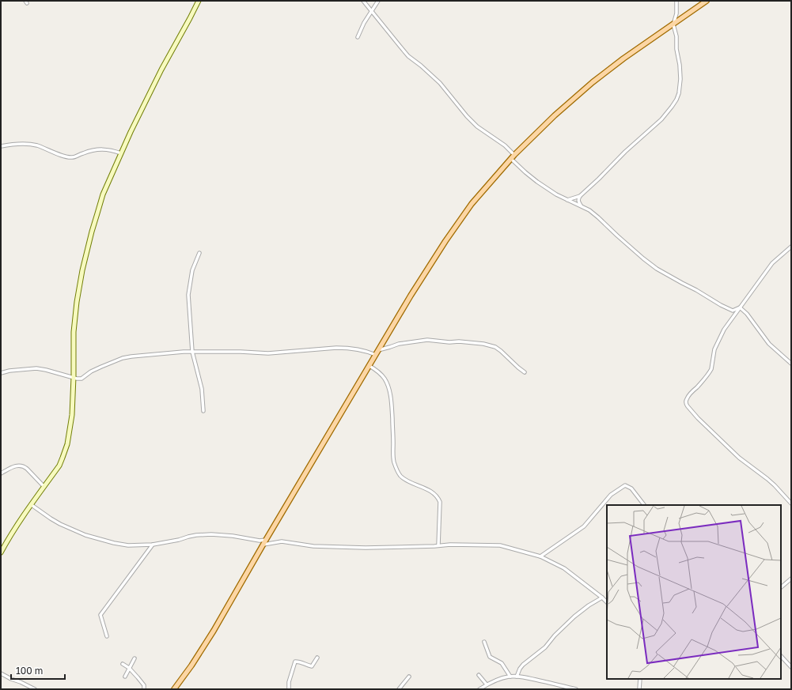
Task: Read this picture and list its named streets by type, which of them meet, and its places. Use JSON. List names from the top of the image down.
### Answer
{
  "scale_bar": "100 m"
}
